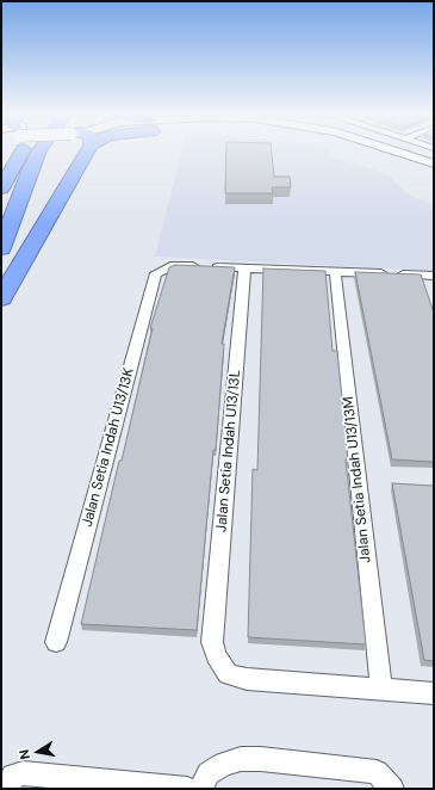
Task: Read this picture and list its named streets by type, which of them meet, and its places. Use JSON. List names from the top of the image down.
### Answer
{
  "streets": {
    "street": ["Jalan Setia Indah U13/13K", "Jalan Setia Indah U13/13L", "Jalan Setia Indah U13/13M"]
  },
  "crossings": [
    ["Jalan Setia Indah U13/13K", "Jalan Setia Indah U13/13L"],
    ["Jalan Setia Indah U13/13L", "Jalan Setia Indah U13/13M"]
  ],
  "north": "left"
}
